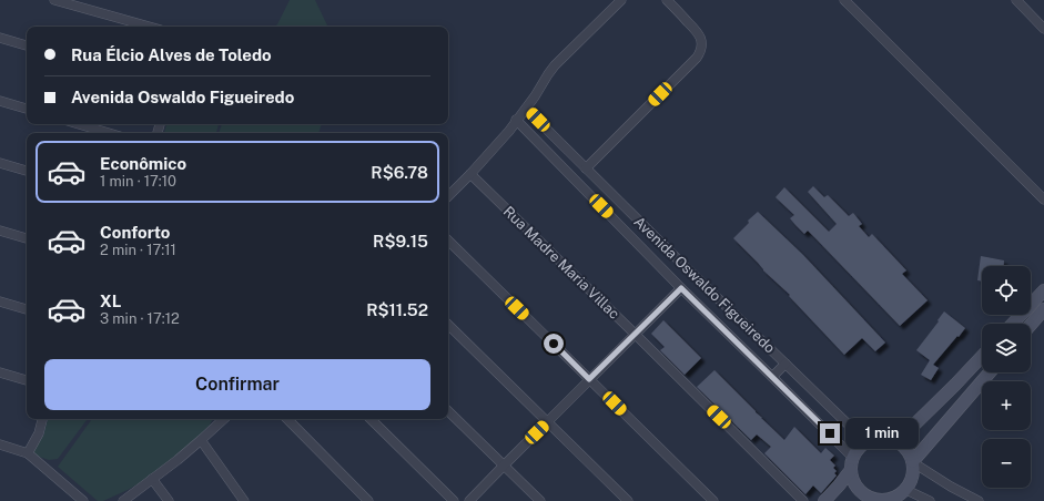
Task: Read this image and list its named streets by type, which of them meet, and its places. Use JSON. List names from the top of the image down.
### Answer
{
  "streets": {
    "street": ["Rua Madre Maria Villac", "Avenida Oswaldo Figueiredo"]
  },
  "page": {
    "banner": ["Rua Élcio Alves de Toledo", "Avenida Oswaldo Figueiredo"],
    "list": [
      {
        "name": "Econômico",
        "note": "1 min · 17:10",
        "value": "R$6.78"
      },
      {
        "name": "Conforto",
        "note": "2 min · 17:11",
        "value": "R$9.15"
      },
      {
        "name": "XL",
        "note": "3 min · 17:12",
        "value": "R$11.52"
      }
    ],
    "map_buttons": ["+", "−"],
    "buttons": "Confirmar",
    "bubble": "1 min"
  }
}
